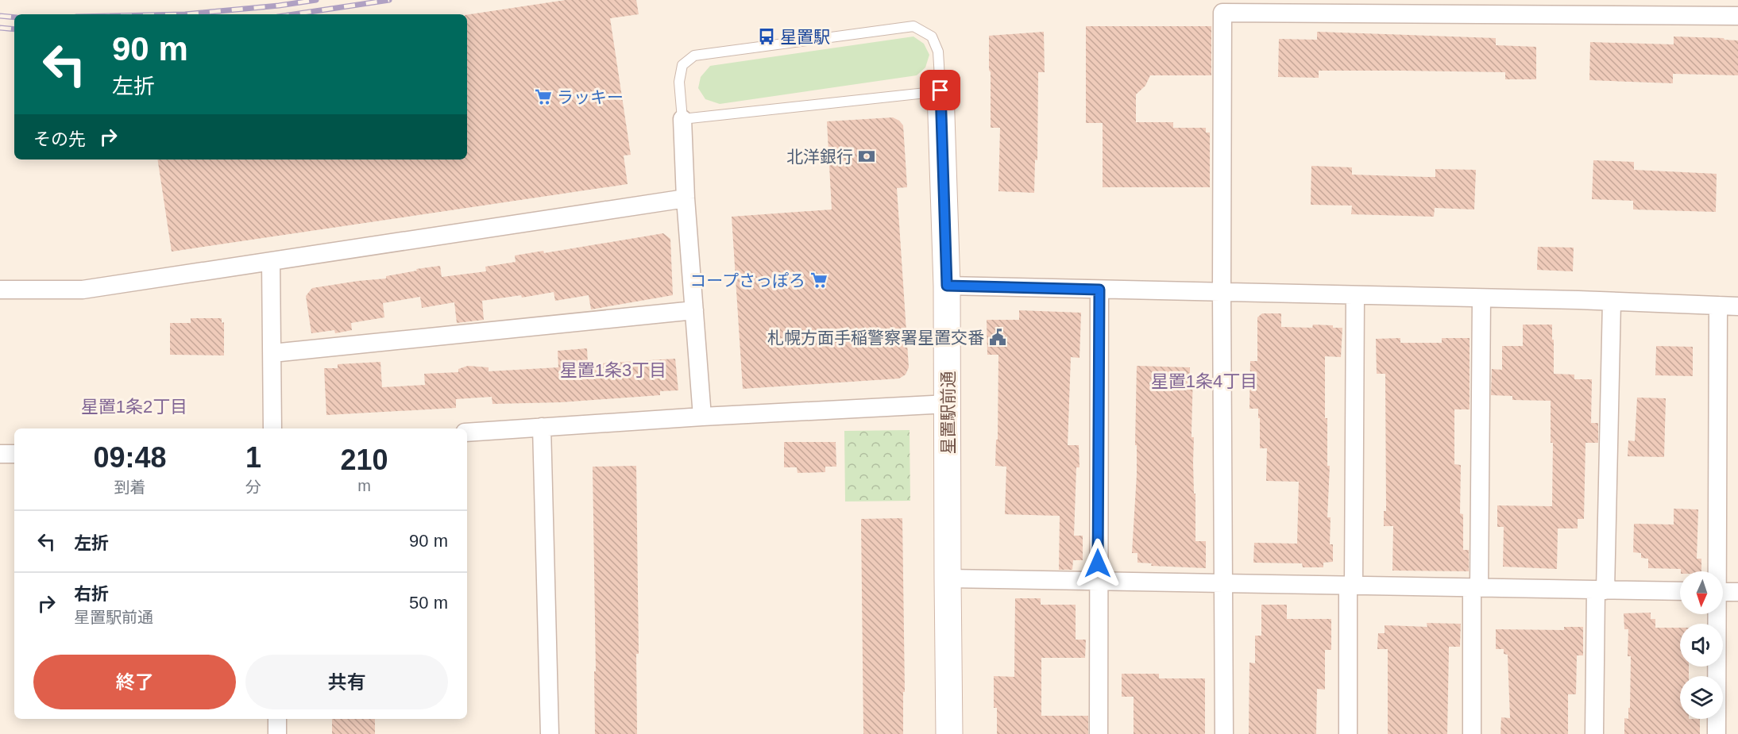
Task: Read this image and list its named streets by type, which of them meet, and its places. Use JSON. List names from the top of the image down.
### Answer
{
  "streets": {
    "street": ["星置駅前通"]
  },
  "districts": ["星置1条3丁目", "星置1条4丁目", "星置1条2丁目"],
  "places": {
    "bus stop": ["星置駅"],
    "supermarket": ["ラッキー", "コープさっぽろ"],
    "bank": ["北洋銀行"],
    "public building": ["札幌方面手稲警察署星置交番"]
  },
  "north": "bottom",
  "page": {
    "turn": ["90 m", "左折"],
    "then": "その先",
    "eta": [
      "09:48",
      "到着",
      "1",
      "分",
      "210",
      "m"
    ],
    "list": [
      {
        "name": "左折",
        "value": "90 m"
      },
      {
        "name": "右折",
        "note": "星置駅前通",
        "value": "50 m"
      }
    ],
    "buttons": ["終了", "共有"]
  }
}
